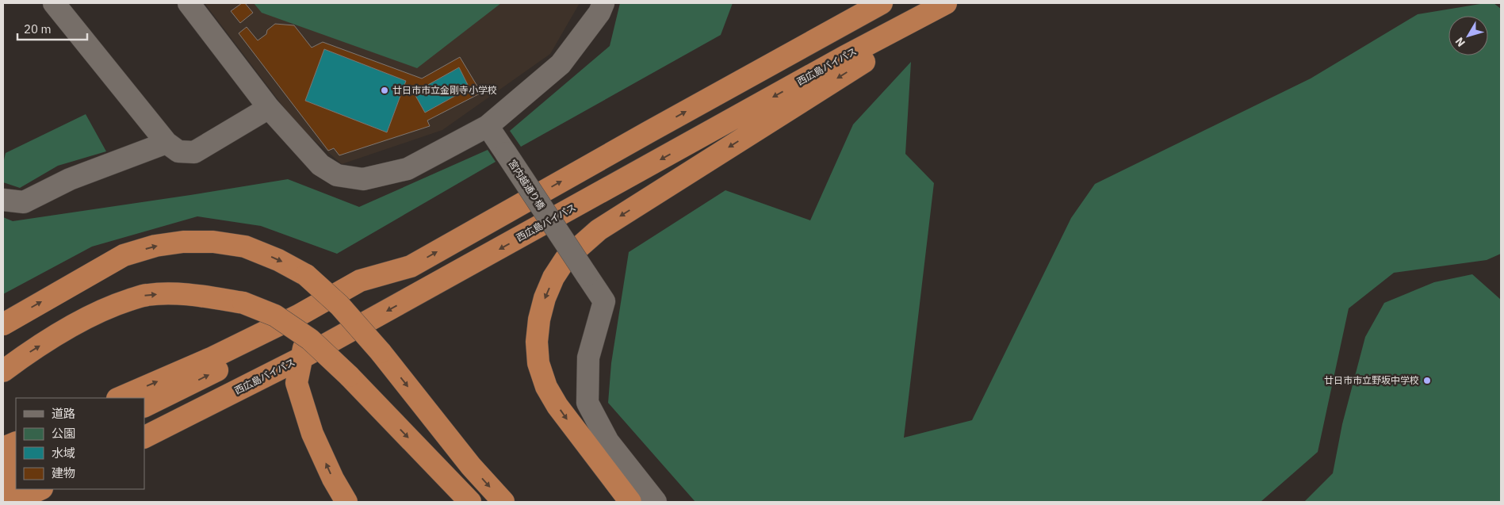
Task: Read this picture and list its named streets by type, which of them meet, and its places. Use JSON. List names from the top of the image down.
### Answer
{
  "streets": {
    "highway": ["西広島バイパス"],
    "street": ["宮内越通り橋"]
  },
  "places": ["廿日市市立金剛寺小学校", "廿日市市立野坂中学校"],
  "legend": [
    "道路",
    "公園",
    "水域",
    "建物"
  ],
  "scale_bar": "20 m",
  "north": "bottom left"
}
